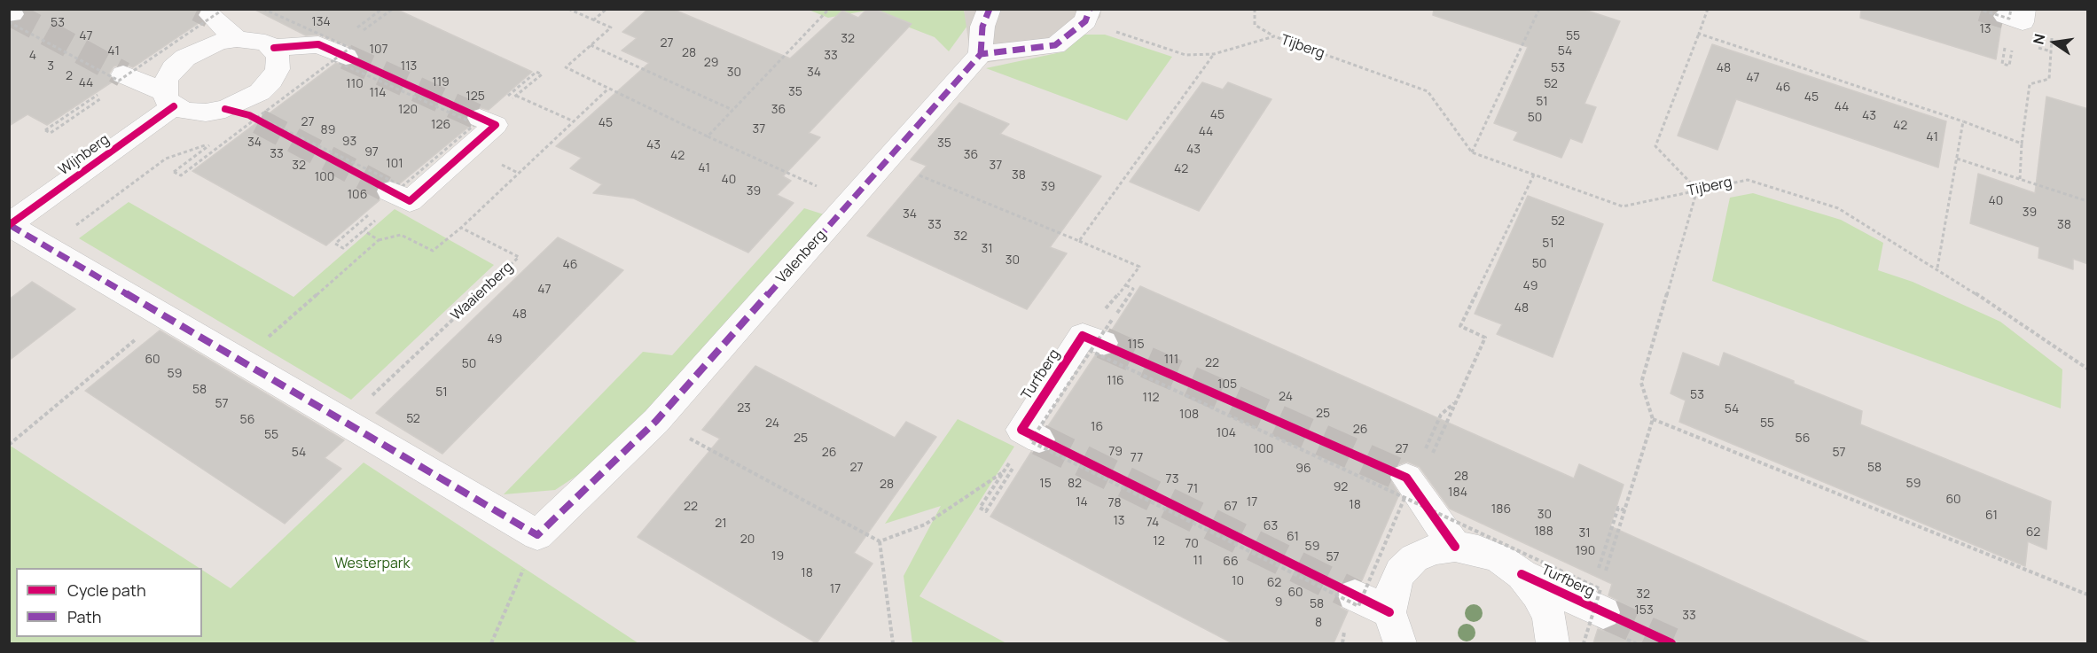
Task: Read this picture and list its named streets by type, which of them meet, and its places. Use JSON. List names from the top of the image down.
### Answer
{
  "streets": {
    "street": ["Wijnberg", "Valenberg", "Turfberg"],
    "path": ["Tijberg", "Waaienberg"]
  },
  "parks": ["Westerpark"],
  "house_numbers": [
    "134",
    "53",
    "13",
    "47",
    "55",
    "32",
    "27",
    "107",
    "41",
    "54",
    "28",
    "4",
    "33",
    "29",
    "3",
    "113",
    "53",
    "48",
    "30",
    "34",
    "2",
    "47",
    "119",
    "44",
    "110",
    "52",
    "46",
    "35",
    "114",
    "125",
    "45",
    "51",
    "44",
    "120",
    "36",
    "45",
    "43",
    "50",
    "27",
    "45",
    "126",
    "42",
    "37",
    "89",
    "44",
    "41",
    "93",
    "34",
    "35",
    "43",
    "43",
    "97",
    "33",
    "36",
    "42",
    "101",
    "32",
    "37",
    "41",
    "42",
    "38",
    "100",
    "40",
    "39",
    "39",
    "106",
    "40",
    "39",
    "34",
    "52",
    "33",
    "38",
    "32",
    "51",
    "31",
    "30",
    "50",
    "46",
    "49",
    "47",
    "48",
    "48",
    "49",
    "115",
    "60",
    "111",
    "22",
    "50",
    "59",
    "116",
    "105",
    "58",
    "51",
    "53",
    "24",
    "112",
    "57",
    "23",
    "54",
    "25",
    "108",
    "52",
    "56",
    "24",
    "55",
    "16",
    "26",
    "104",
    "55",
    "25",
    "56",
    "100",
    "27",
    "79",
    "54",
    "26",
    "57",
    "77",
    "27",
    "58",
    "96",
    "28",
    "73",
    "15",
    "82",
    "59",
    "28",
    "92",
    "71",
    "184",
    "60",
    "14",
    "17",
    "78",
    "18",
    "22",
    "67",
    "186",
    "30",
    "61",
    "13",
    "74",
    "21",
    "63",
    "188",
    "62",
    "31",
    "61",
    "20",
    "12",
    "70",
    "59",
    "190",
    "19",
    "57",
    "11",
    "66",
    "18",
    "10",
    "62",
    "17",
    "60",
    "32",
    "9",
    "58",
    "153",
    "33",
    "8"
  ],
  "legend": ["Cycle path", "Path"],
  "north": "left"
}
